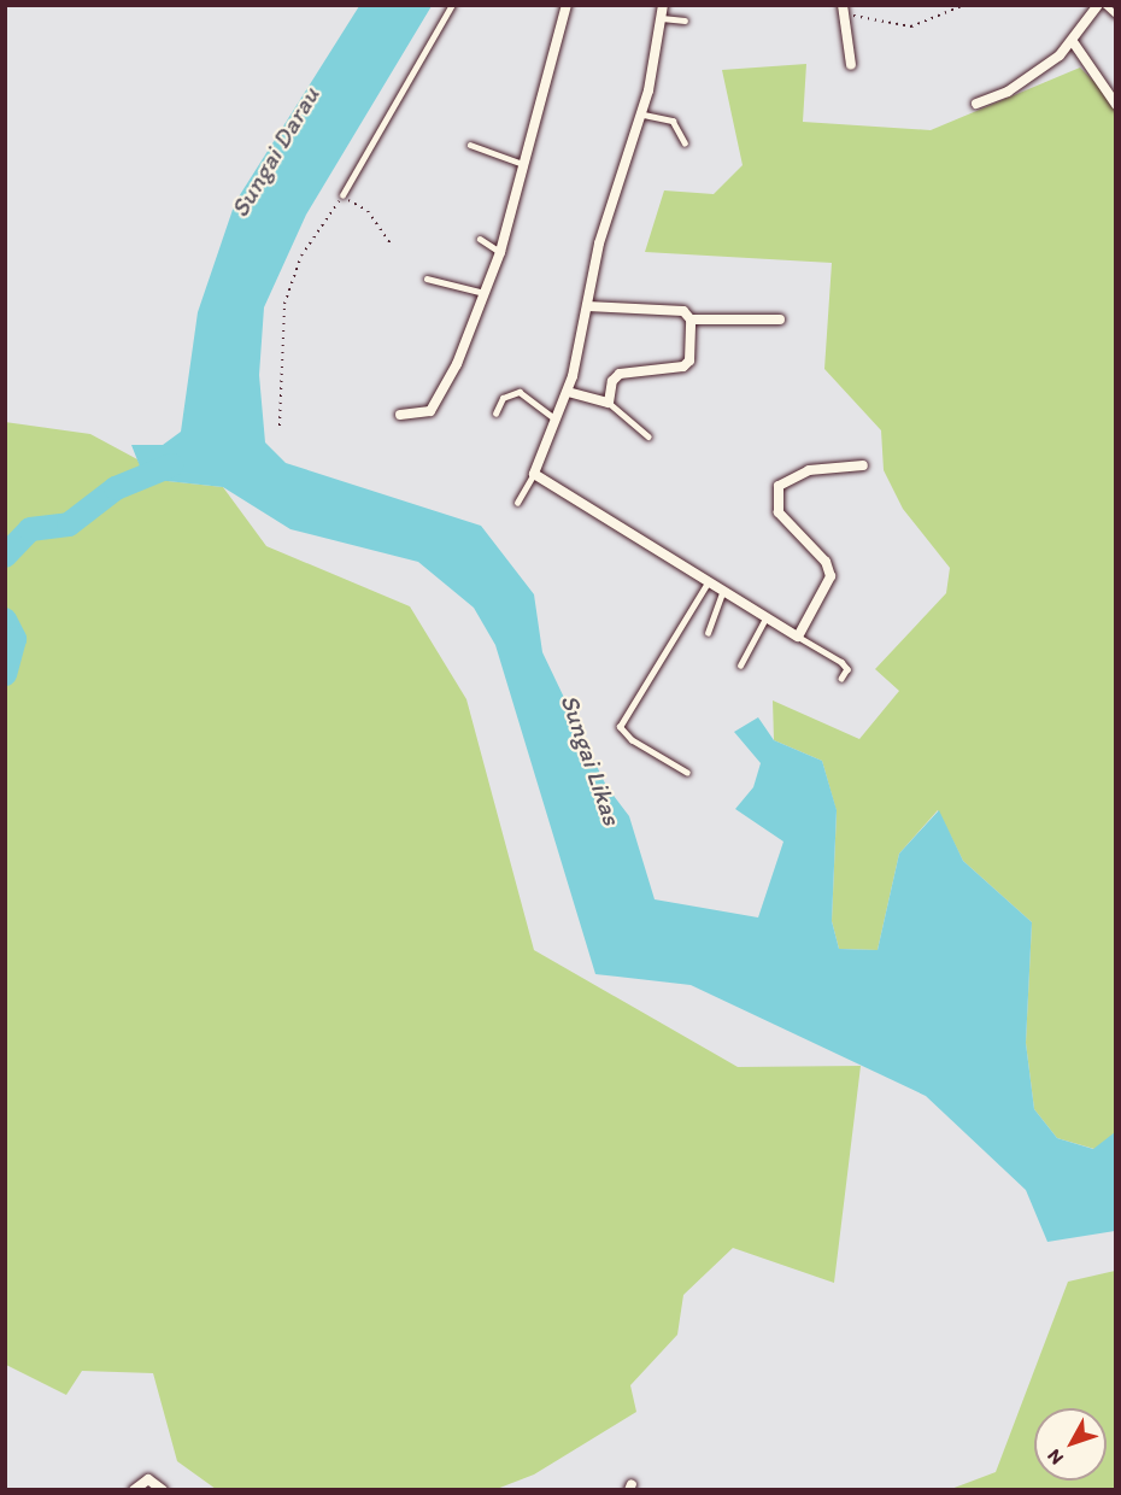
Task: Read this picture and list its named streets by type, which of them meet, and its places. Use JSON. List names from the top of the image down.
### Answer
{
  "water": ["Sungai Darau", "Sungai Likas"],
  "north": "bottom left"
}
